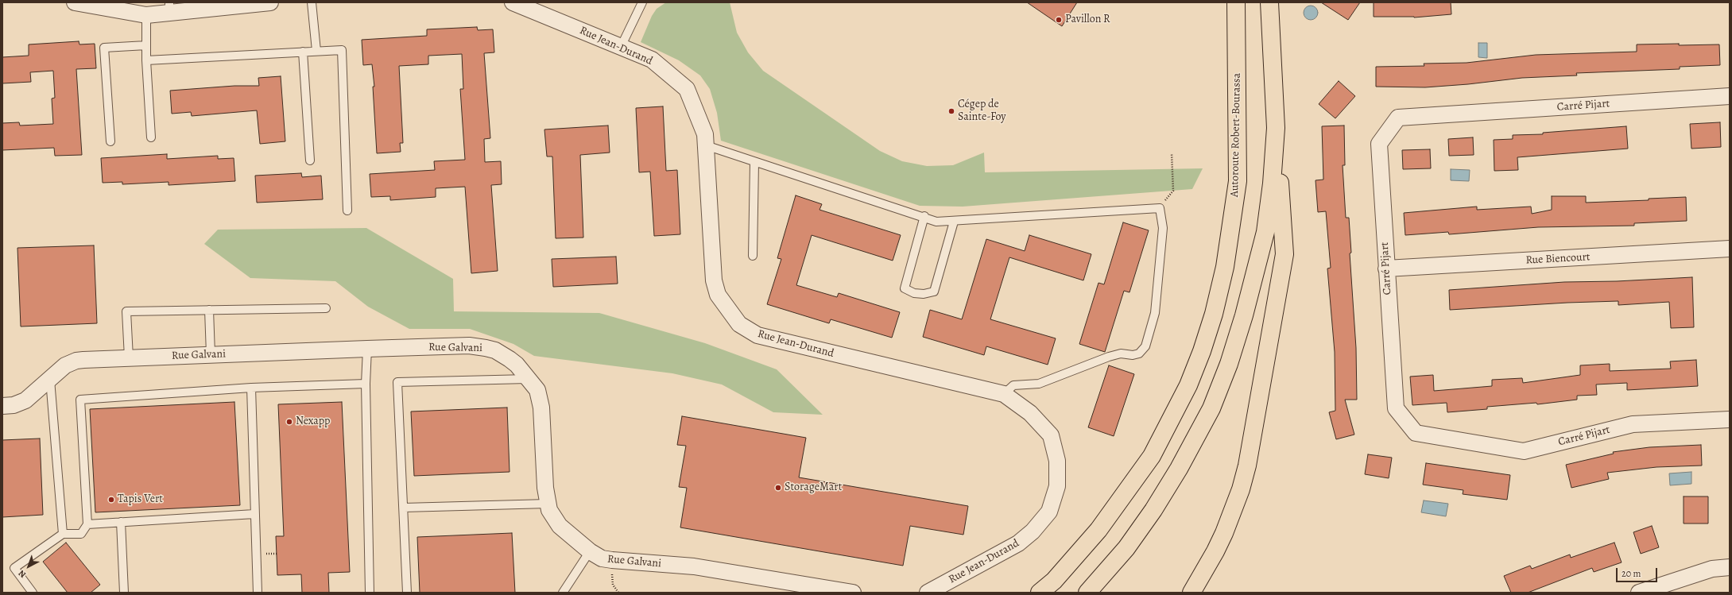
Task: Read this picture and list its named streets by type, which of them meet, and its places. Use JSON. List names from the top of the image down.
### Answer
{
  "streets": {
    "highway": ["Autoroute Robert-Bourassa"],
    "street": [
      "Rue Jean-Durand",
      "Carré Pijart",
      "Rue Biencourt",
      "Rue Galvani"
    ]
  },
  "crossings": [
    ["Carré Pijart", "Rue Biencourt"]
  ],
  "places": [
    "Pavillon R",
    "Cégep de Sainte-Foy",
    "Nexapp",
    "StorageMart",
    "Tapis Vert"
  ],
  "scale_bar": "20 m",
  "north": "bottom left"
}
